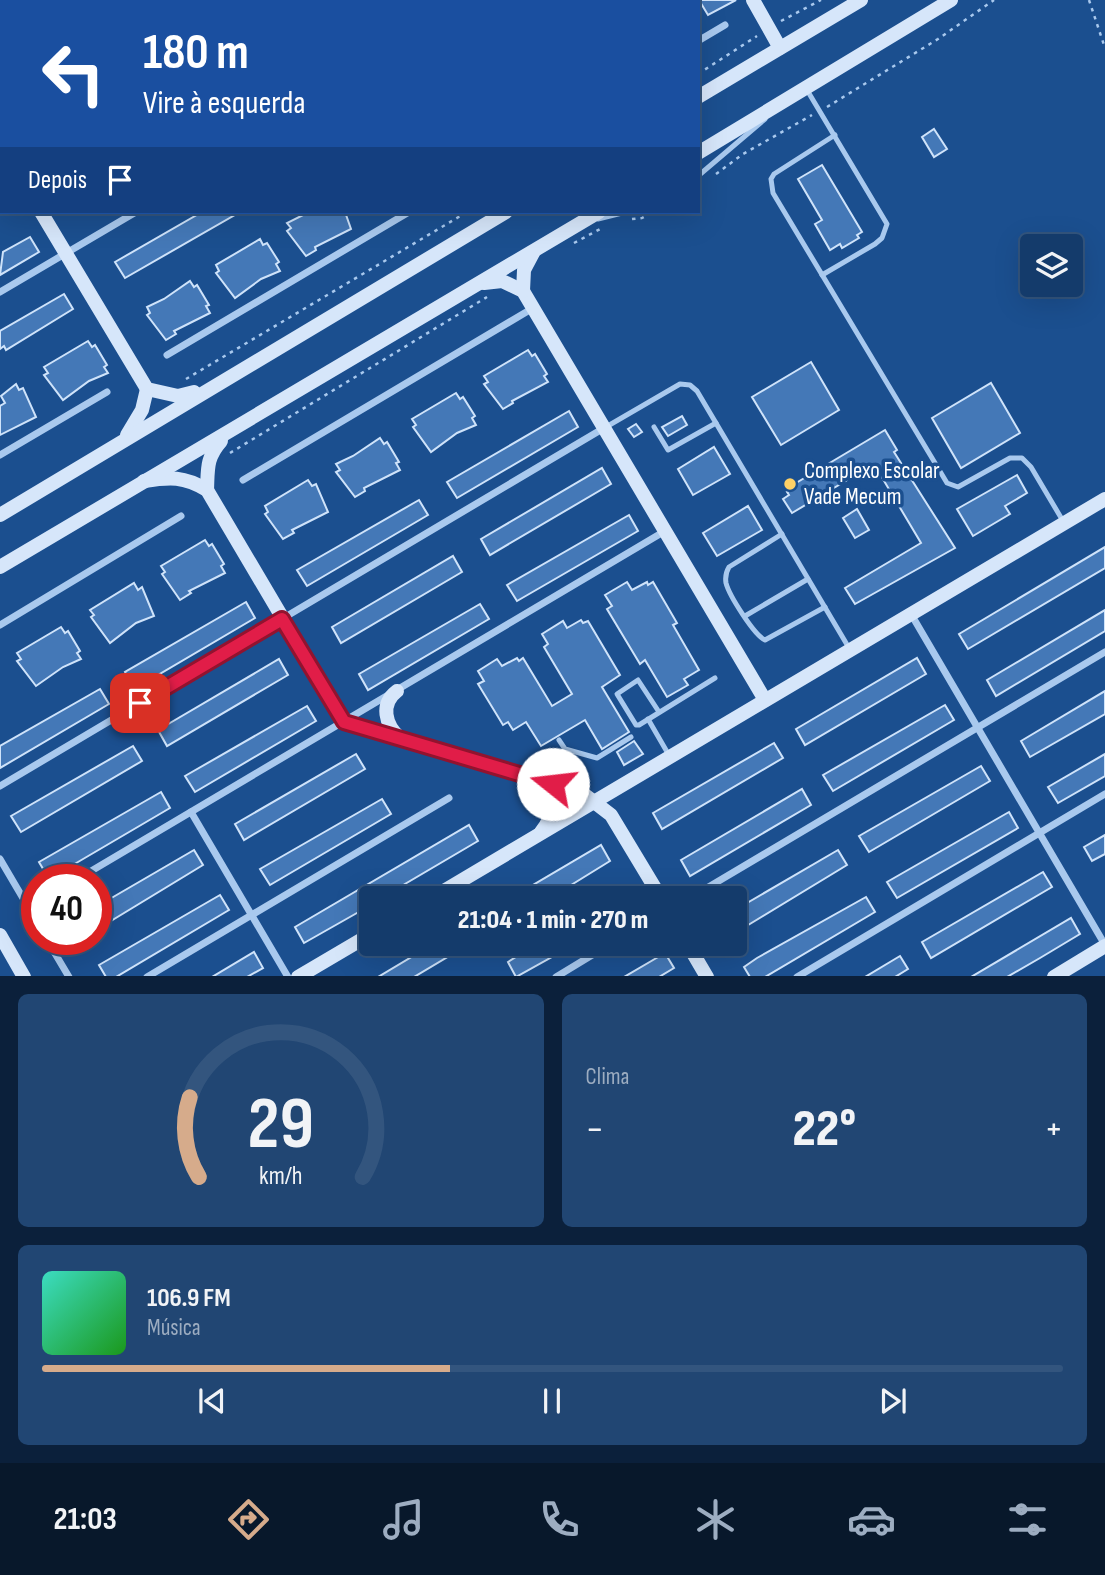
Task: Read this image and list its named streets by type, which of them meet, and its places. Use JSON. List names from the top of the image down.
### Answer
{
  "places": ["Complexo Escolar Vade Mecum"],
  "page": {
    "turn": ["180 m", "Vire à esquerda"],
    "then": "Depois",
    "limit": "40",
    "trip": "21:04 · 1 min · 270 m",
    "tile": "Clima",
    "heat": ["−", "22°", "+"],
    "song": ["106.9 FM", "Música"],
    "tabs": "21:03",
    "gauge": ["29", "km/h"]
  }
}
